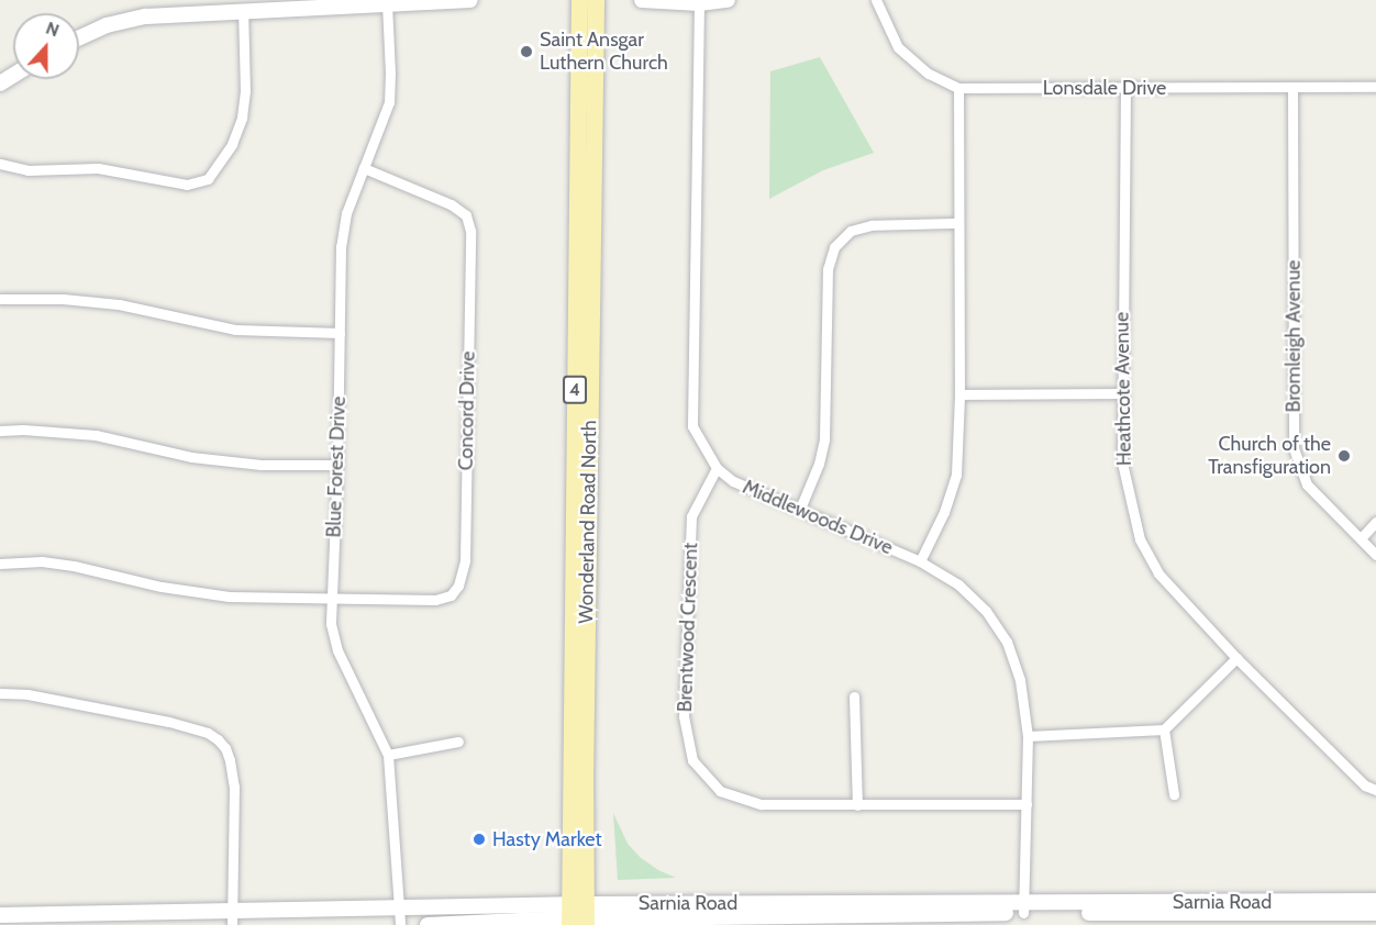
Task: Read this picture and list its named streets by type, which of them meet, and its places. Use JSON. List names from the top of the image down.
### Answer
{
  "streets": {
    "main road": ["4", "Wonderland Road North", "Sarnia Road"],
    "street": [
      "Lonsdale Drive",
      "Bromleigh Avenue",
      "Heathcote Avenue",
      "Concord Drive",
      "Blue Forest Drive",
      "Middlewoods Drive",
      "Brentwood Crescent"
    ]
  },
  "crossings": [
    ["Lonsdale Drive", "Bromleigh Avenue"],
    ["Lonsdale Drive", "Heathcote Avenue"],
    ["Concord Drive", "Blue Forest Drive"],
    ["Blue Forest Drive", "Sarnia Road"],
    ["Middlewoods Drive", "Brentwood Crescent"],
    ["Middlewoods Drive", "Sarnia Road"],
    ["Wonderland Road North", "Sarnia Road"]
  ],
  "places": ["Saint Ansgar Luthern Church", "Church of the Transfiguration", "Hasty Market"],
  "north": "top"
}
